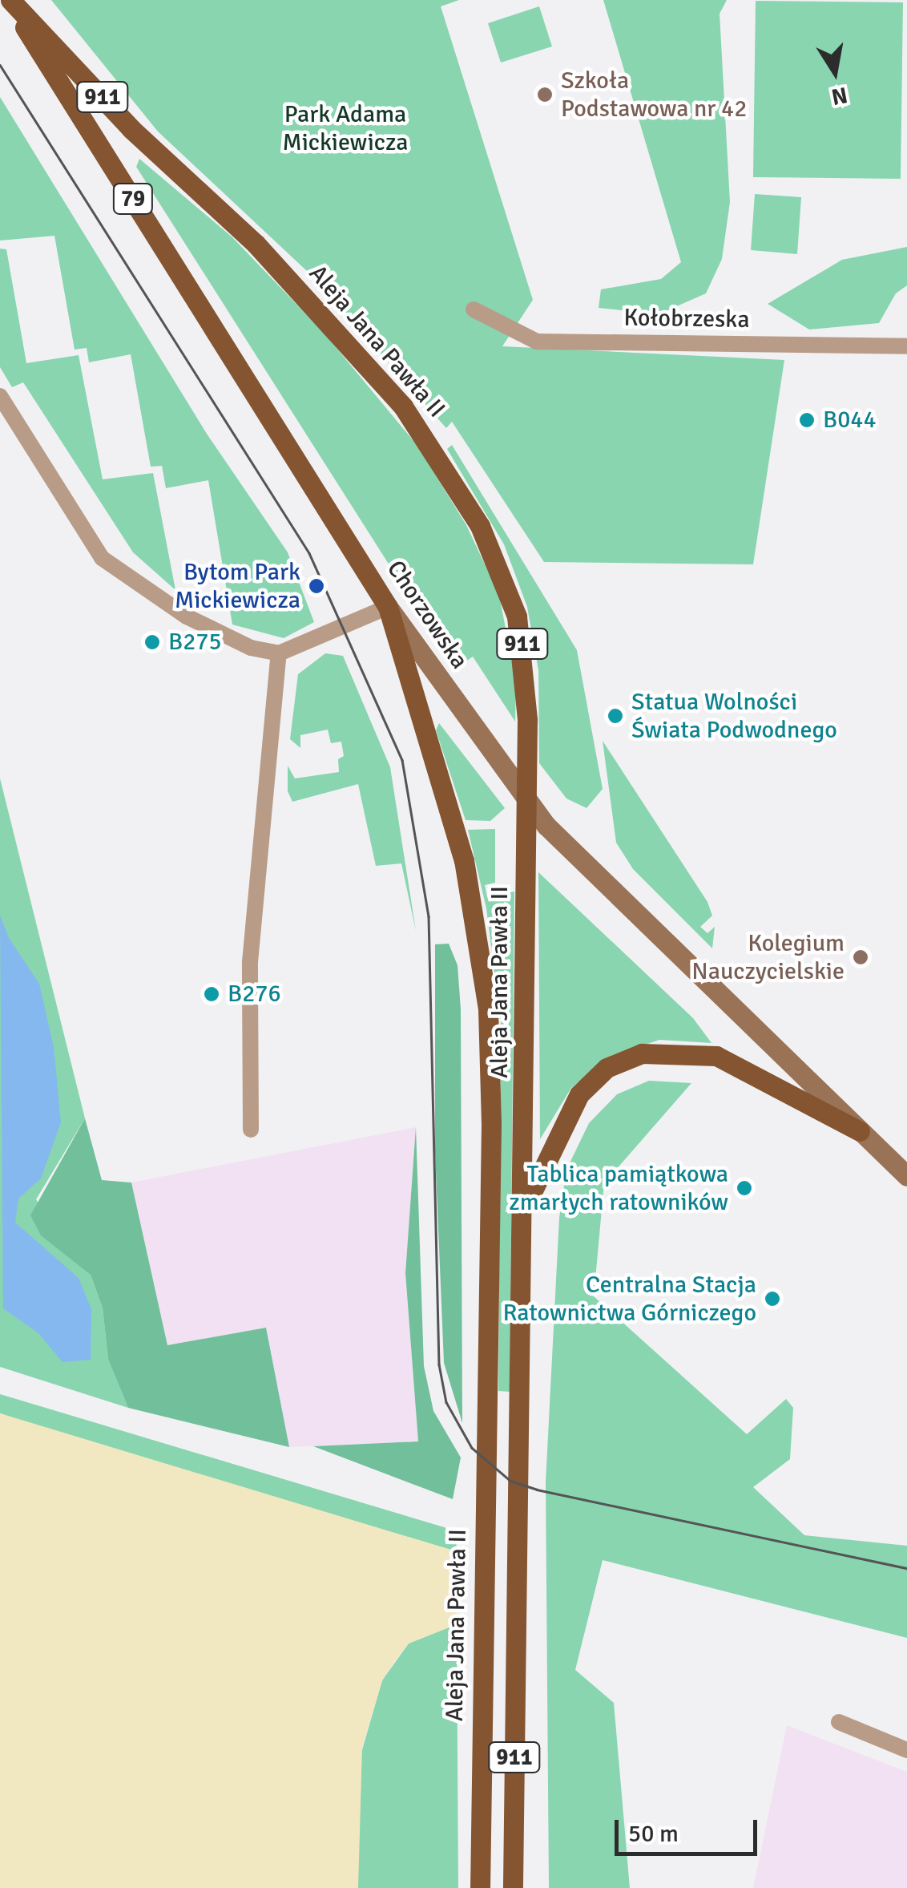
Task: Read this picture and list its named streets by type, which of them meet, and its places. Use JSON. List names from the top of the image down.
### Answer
{
  "streets": {
    "main road": [
      "911",
      "79",
      "Aleja Jana Pawła II",
      "Chorzowska"
    ],
    "street": ["Kołobrzeska"]
  },
  "crossings": [
    ["Aleja Jana Pawła II", "Chorzowska"]
  ],
  "parks": ["Park Adama Mickiewicza"],
  "places": [
    "Szkoła Podstawowa nr 42",
    "B044",
    "Bytom Park Mickiewicza",
    "B275",
    "Statua Wolności Świata Podwodnego",
    "Kolegium Nauczycielskie",
    "B276",
    "Tablica pamiątkowa zmarłych ratowników",
    "Centralna Stacja Ratownictwa Górniczego"
  ],
  "scale_bar": "50 m",
  "north": "bottom"
}
